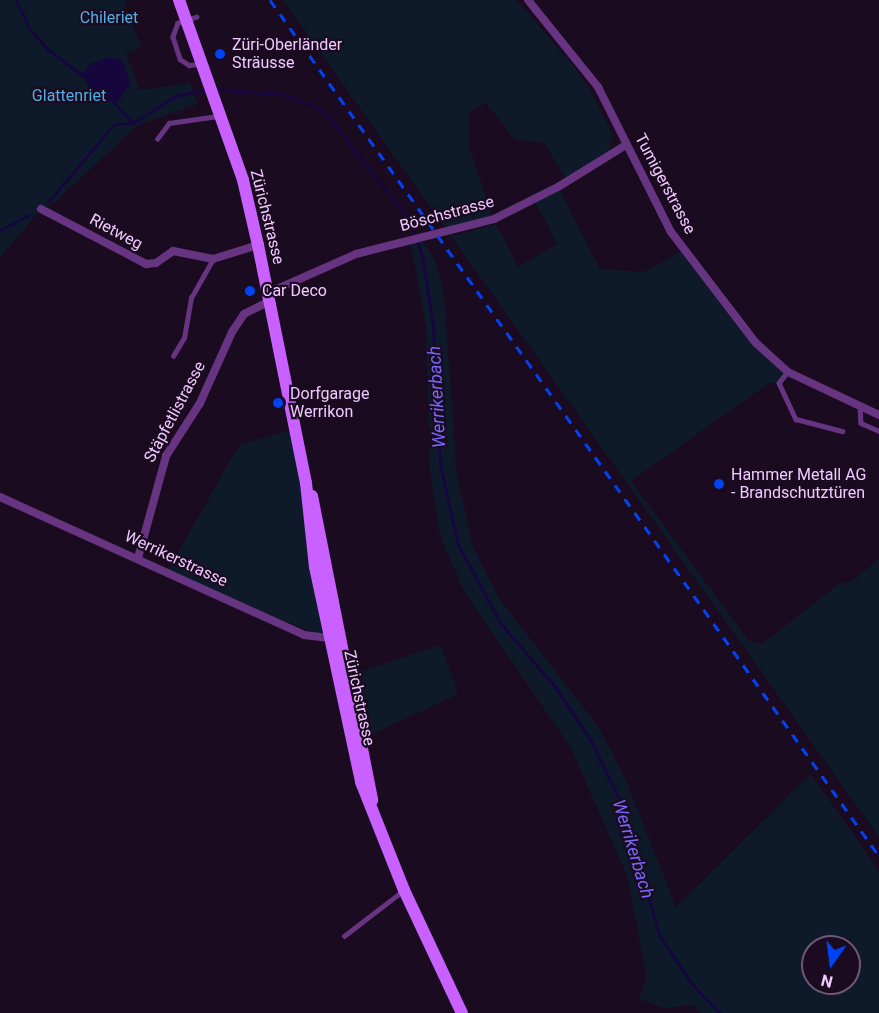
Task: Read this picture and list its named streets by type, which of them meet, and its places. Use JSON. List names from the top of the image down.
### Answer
{
  "streets": {
    "main road": ["Zürichstrasse"],
    "street": [
      "Tumigerstrasse",
      "Böschstrasse",
      "Rietweg",
      "Stäpfetlistrasse",
      "Werrikerstrasse"
    ]
  },
  "crossings": [
    ["Tumigerstrasse", "Böschstrasse"],
    ["Böschstrasse", "Zürichstrasse"],
    ["Böschstrasse", "Stäpfetlistrasse"],
    ["Zürichstrasse", "Rietweg"],
    ["Zürichstrasse", "Stäpfetlistrasse"],
    ["Zürichstrasse", "Werrikerstrasse"],
    ["Stäpfetlistrasse", "Werrikerstrasse"]
  ],
  "water": ["Werrikerbach"],
  "parks": ["Chileriet", "Glattenriet"],
  "places": [
    "Züri-Oberländer Sträusse",
    "Car Deco",
    "Dorfgarage Werrikon",
    "Hammer Metall AG - Brandschutztüren"
  ],
  "north": "bottom"
}
